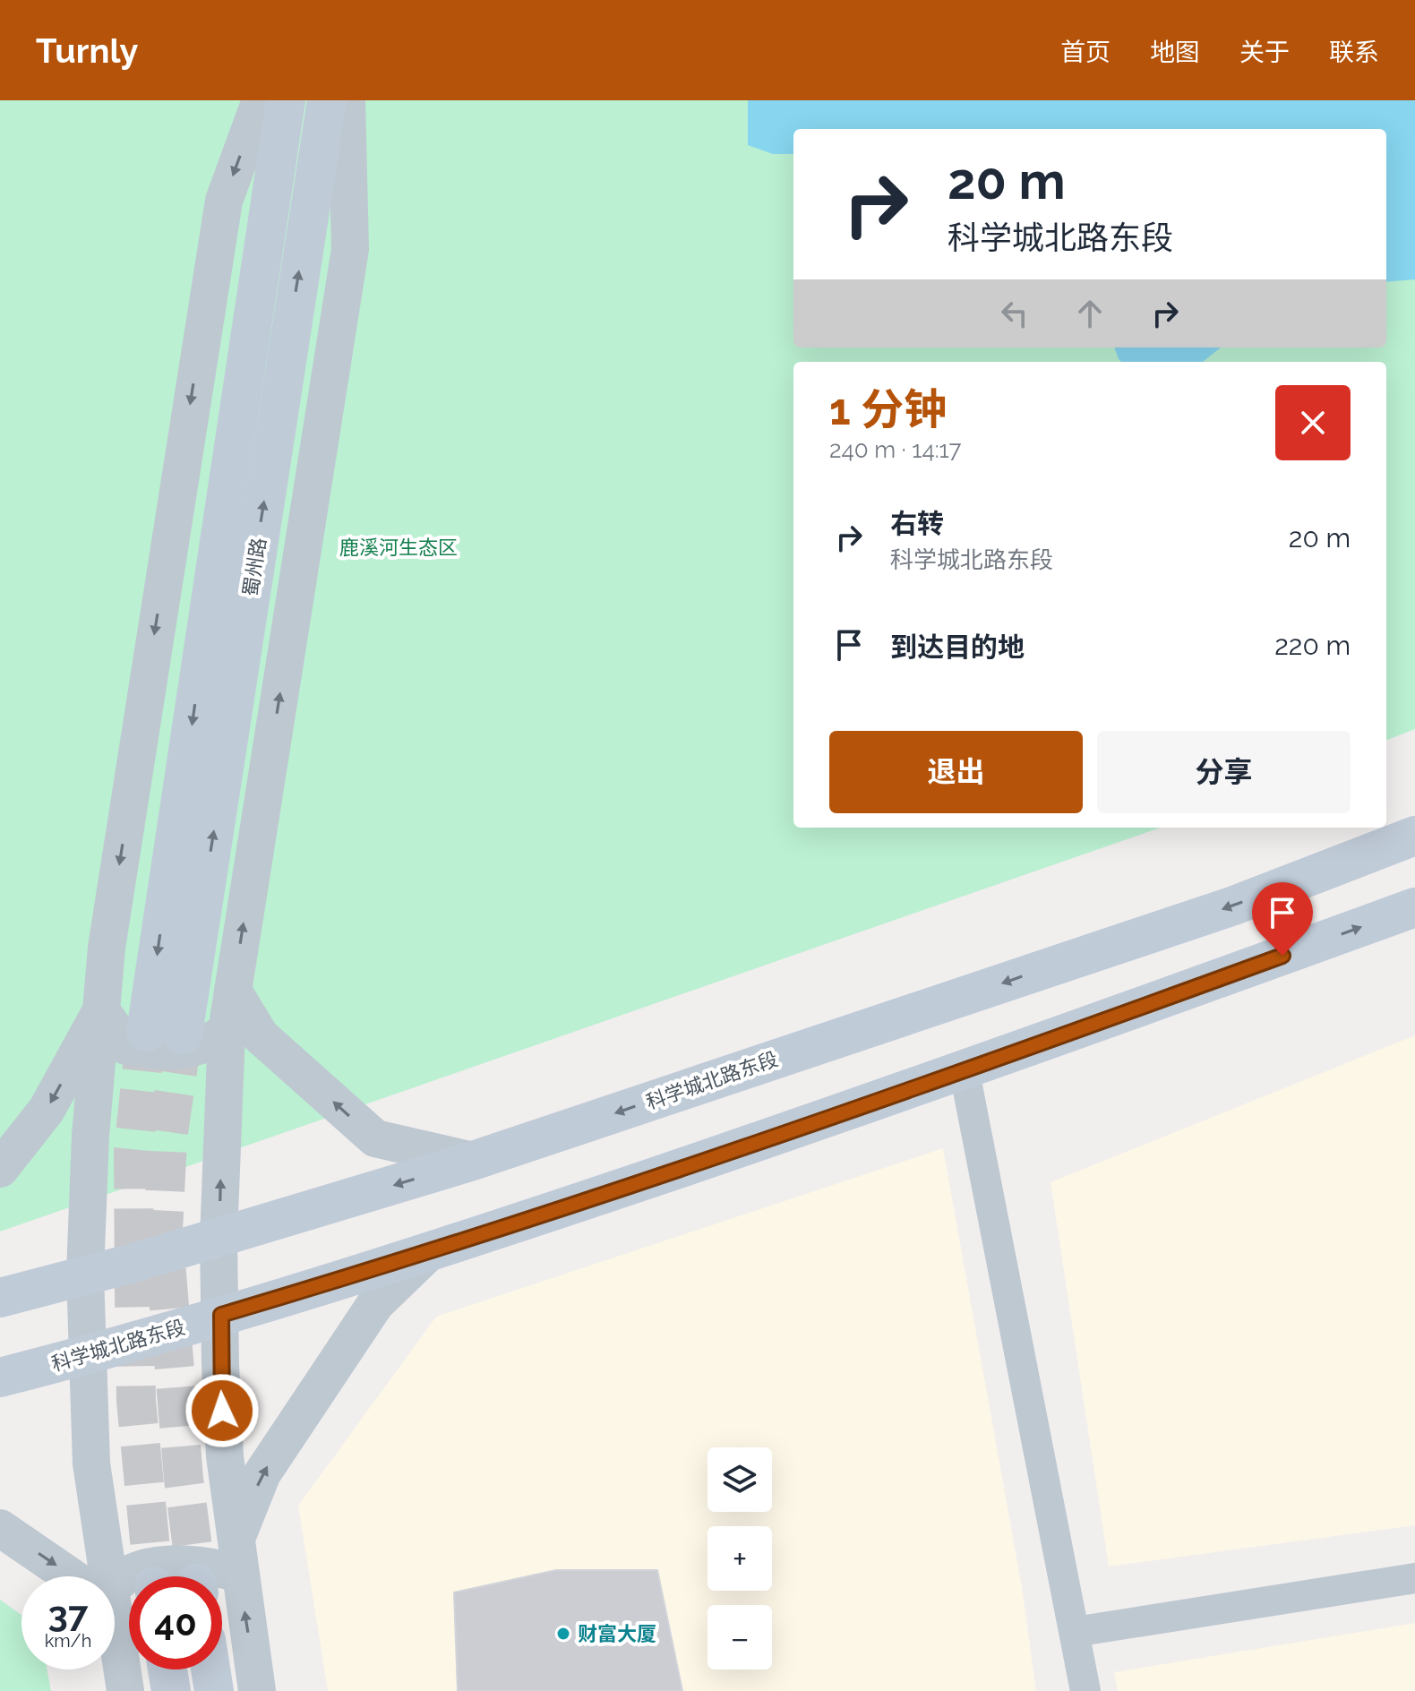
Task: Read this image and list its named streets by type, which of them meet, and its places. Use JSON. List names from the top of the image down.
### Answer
{
  "streets": {
    "main road": ["蜀州路", "科学城北路东段"]
  },
  "parks": ["鹿溪河生态区"],
  "places": ["财富大厦"],
  "page": {
    "header": "Turnly",
    "nav": [
      "首页",
      "地图",
      "关于",
      "联系"
    ],
    "turn": ["20 m", "科学城北路东段"],
    "heading": ["1 分钟", "240 m · 14:17"],
    "list": [
      {
        "name": "右转",
        "note": "科学城北路东段",
        "value": "20 m"
      },
      {
        "name": "到达目的地",
        "value": "220 m"
      }
    ],
    "buttons": ["退出", "分享"],
    "map_buttons": ["+", "−"],
    "speed": "37 km/h",
    "limit": "40"
  }
}
